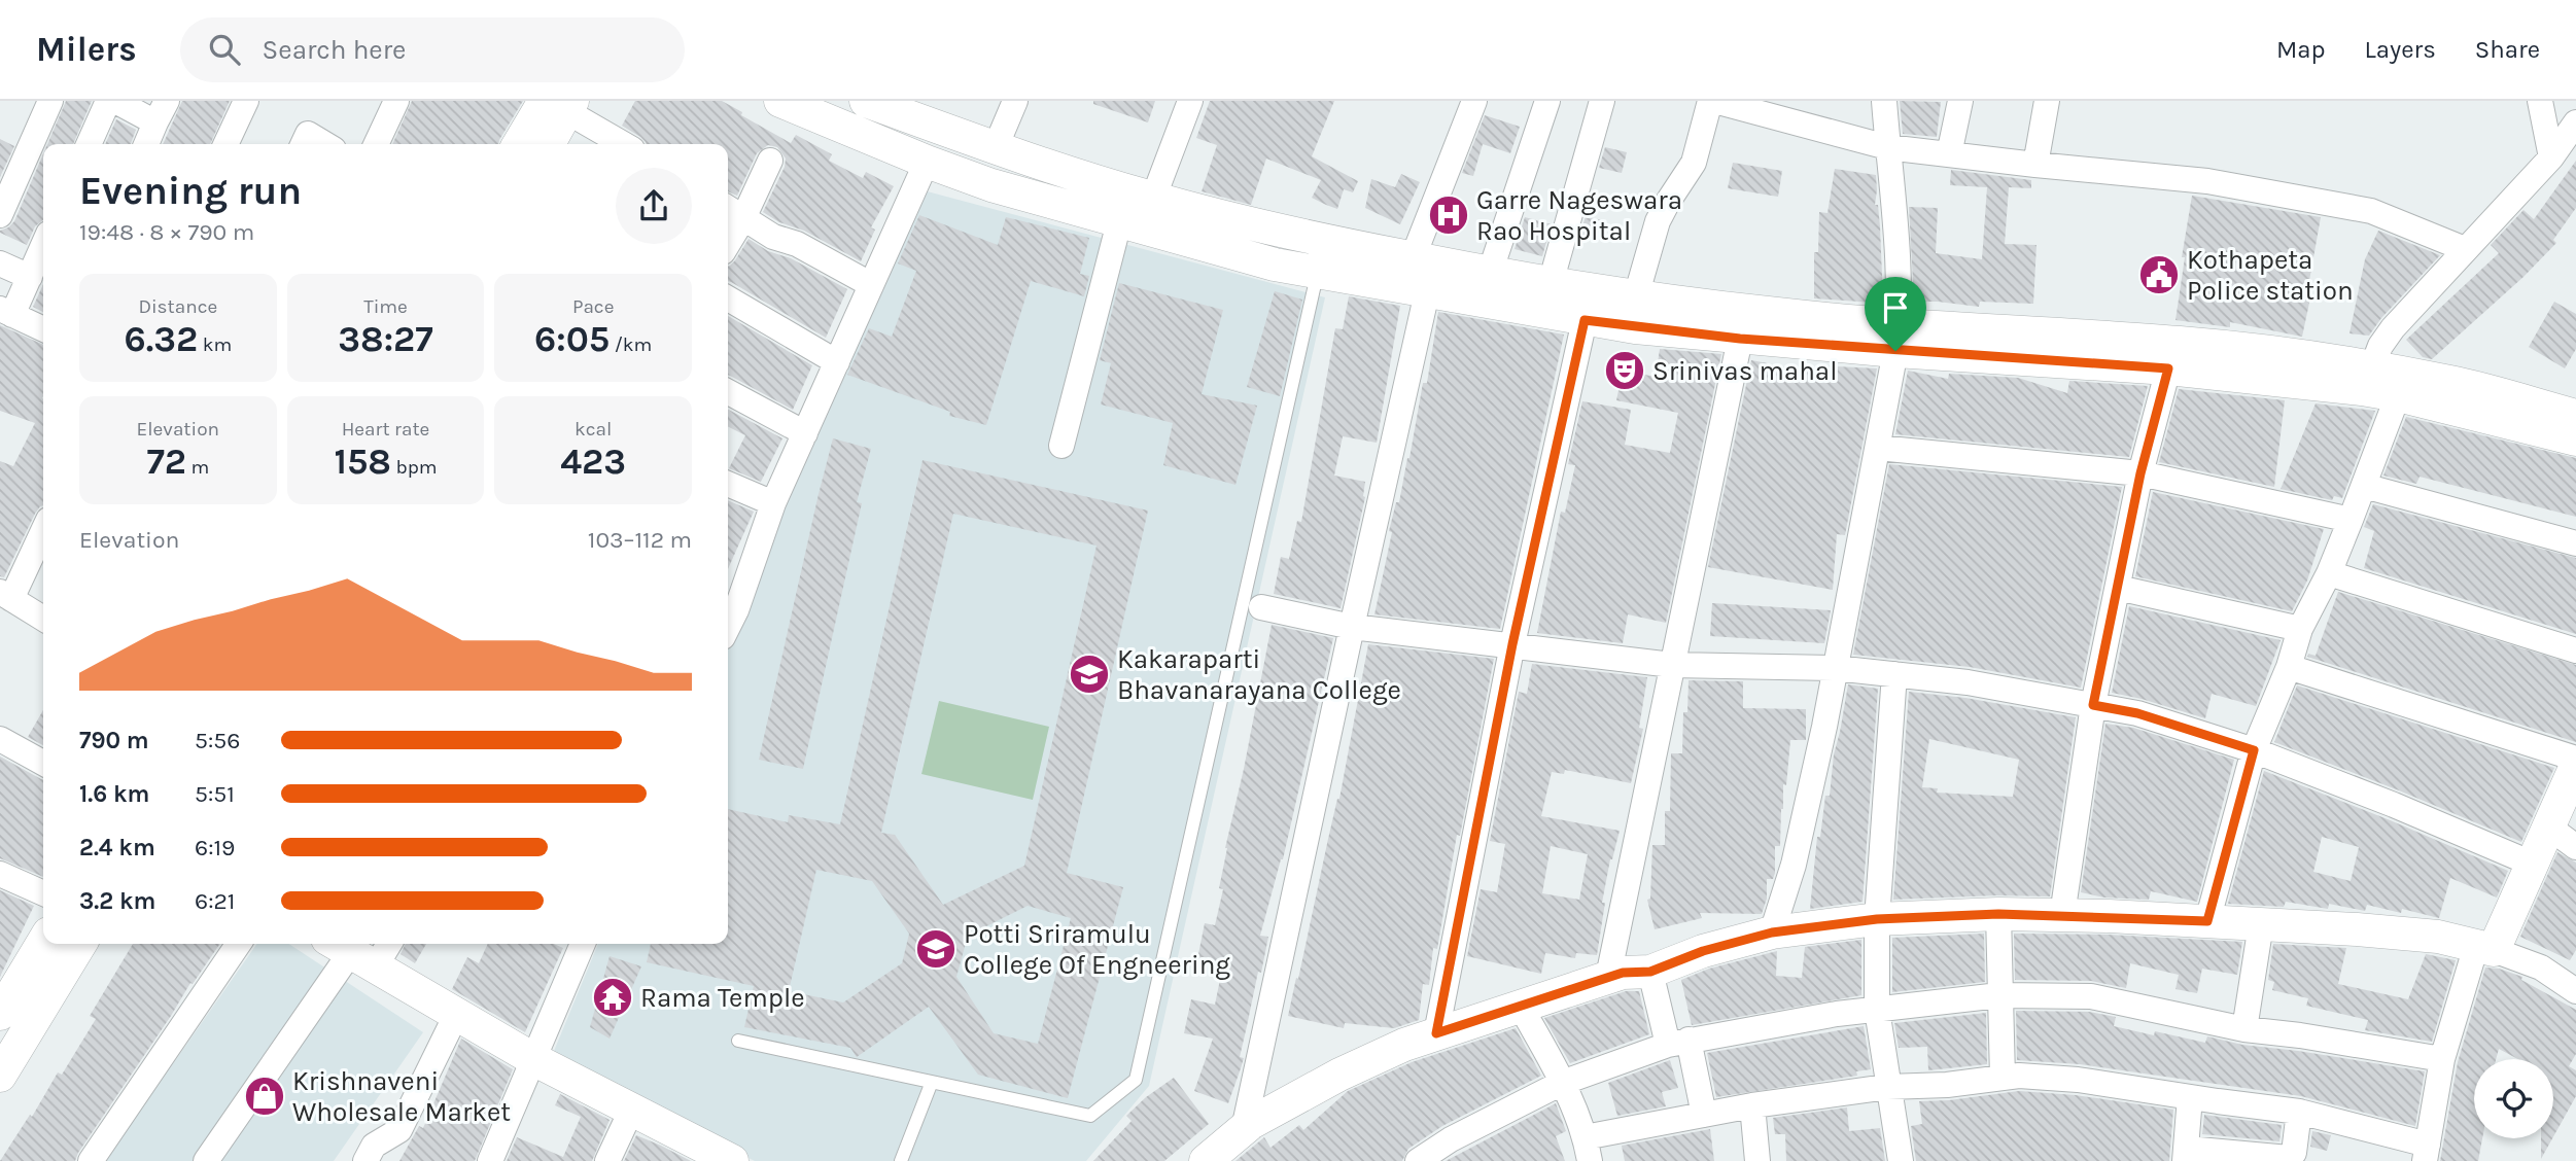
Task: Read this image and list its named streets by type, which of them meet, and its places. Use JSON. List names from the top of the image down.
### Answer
{
  "places": {
    "hospital": ["Garre Nageswara Rao Hospital"],
    "public building": ["Kothapeta Police station"],
    "theatre": ["Srinivas mahal"],
    "school or university": ["Kakaraparti Bhavanarayana College", "Potti Sriramulu College Of Engneering"],
    "temple": ["Rama Temple"],
    "shop": ["Krishnaveni Wholesale Market"]
  },
  "page": {
    "header": "Milers",
    "search": "Search here",
    "nav": ["Map", "Layers", "Share"],
    "heading": ["Evening run", "19:48 · 8 × 790 m"],
    "stats": [
      ["Distance", "6.32 km"],
      ["Time", "38:27"],
      ["Pace", "6:05 /km"],
      ["Elevation", "72 m"],
      ["Heart rate", "158 bpm"],
      ["kcal", "423"]
    ],
    "chart": ["Elevation", "103–112 m"],
    "list": [
      {
        "name": "790 m",
        "note": "5:56"
      },
      {
        "name": "1.6 km",
        "note": "5:51"
      },
      {
        "name": "2.4 km",
        "note": "6:19"
      },
      {
        "name": "3.2 km",
        "note": "6:21"
      }
    ]
  }
}
